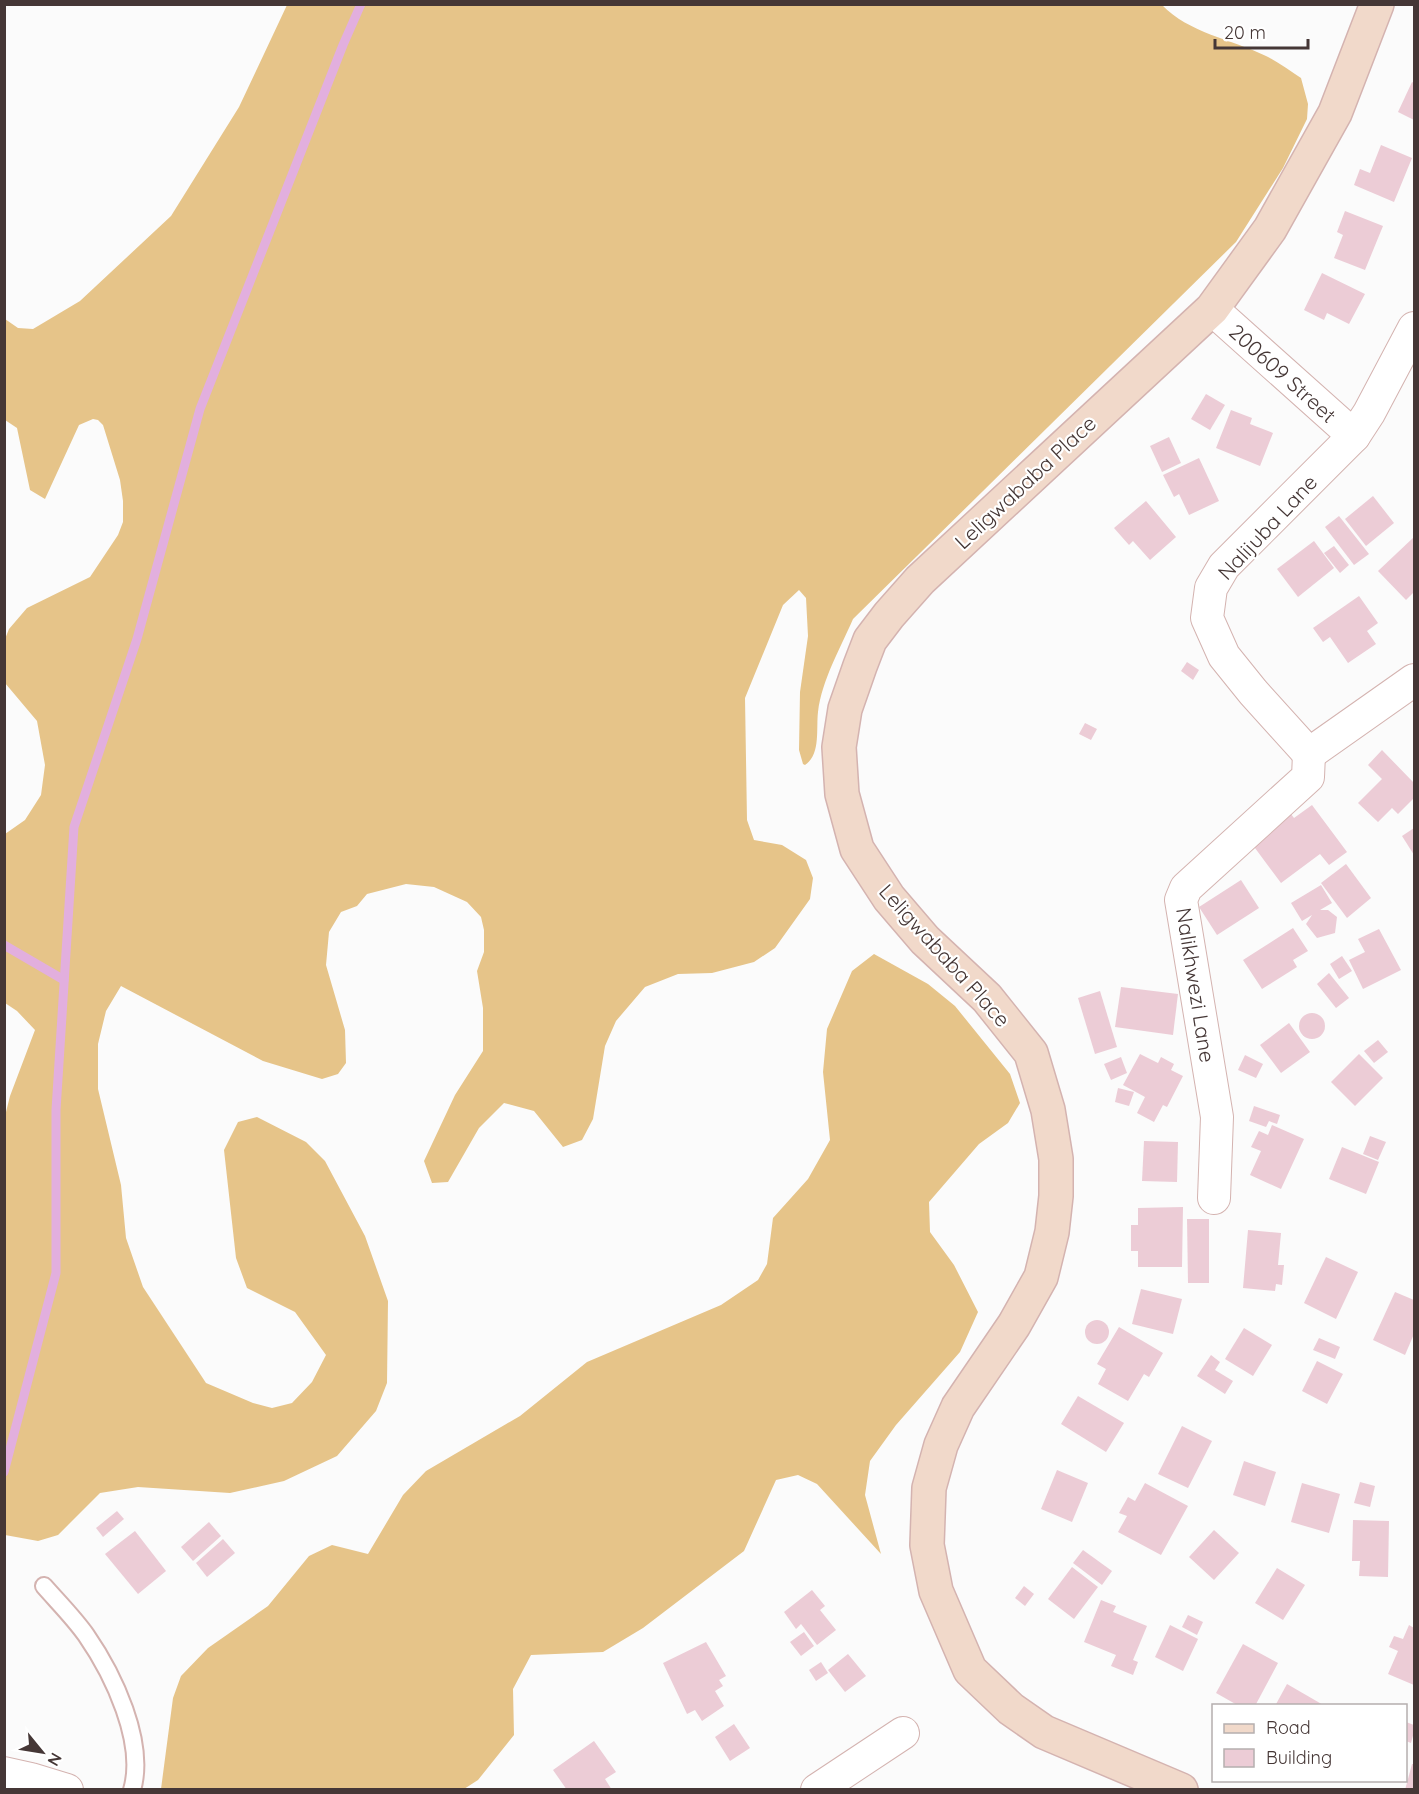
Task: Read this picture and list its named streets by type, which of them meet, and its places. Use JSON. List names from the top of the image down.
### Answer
{
  "streets": {
    "street": [
      "200609 Street",
      "Leligwababa Place",
      "Nalijuba Lane",
      "Nalikhwezi Lane"
    ]
  },
  "crossings": [
    ["200609 Street", "Leligwababa Place"],
    ["200609 Street", "Nalijuba Lane"],
    ["Nalijuba Lane", "Nalikhwezi Lane"]
  ],
  "legend": ["Road", "Building"],
  "scale_bar": "20 m",
  "north": "bottom right"
}
